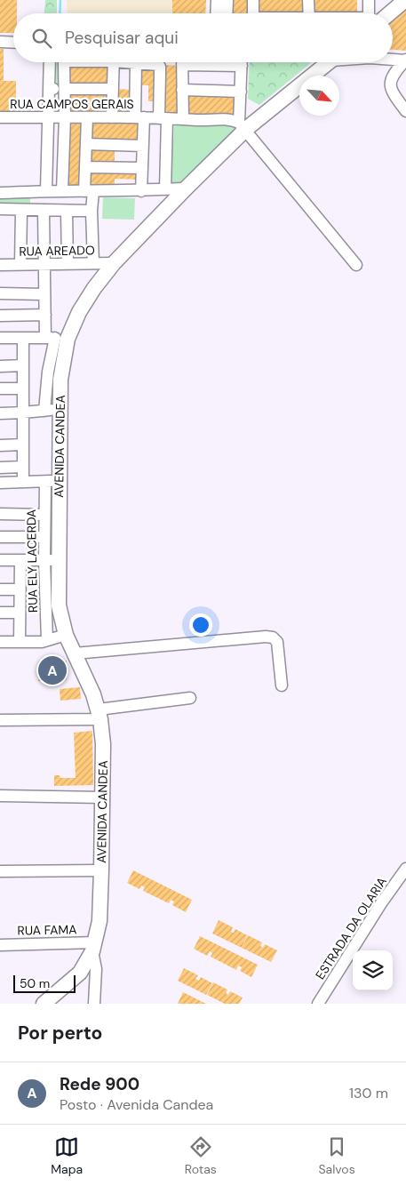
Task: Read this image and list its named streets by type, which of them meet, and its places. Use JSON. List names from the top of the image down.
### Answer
{
  "streets": {
    "main road": ["AVENIDA CANDEA"],
    "street": [
      "RUA CAMPOS GERAIS",
      "RUA AREADO",
      "RUA ELY LACERDA",
      "ESTRADA DA OLARIA",
      "RUA FAMA"
    ]
  },
  "crossings": [
    ["RUA CAMPOS GERAIS", "AVENIDA CANDEA"],
    ["RUA AREADO", "AVENIDA CANDEA"],
    ["AVENIDA CANDEA", "RUA ELY LACERDA"],
    ["AVENIDA CANDEA", "RUA FAMA"]
  ],
  "scale_bar": "50 m",
  "north": "bottom right",
  "page": {
    "search": "Pesquisar aqui",
    "pins": "A",
    "scale": "50 m",
    "heading": "Por perto",
    "list": [
      {
        "mark": "A",
        "name": "Rede 900",
        "note": "Posto · Avenida Candea",
        "value": "130 m"
      }
    ],
    "nav": ["Mapa", "Rotas", "Salvos"]
  }
}
